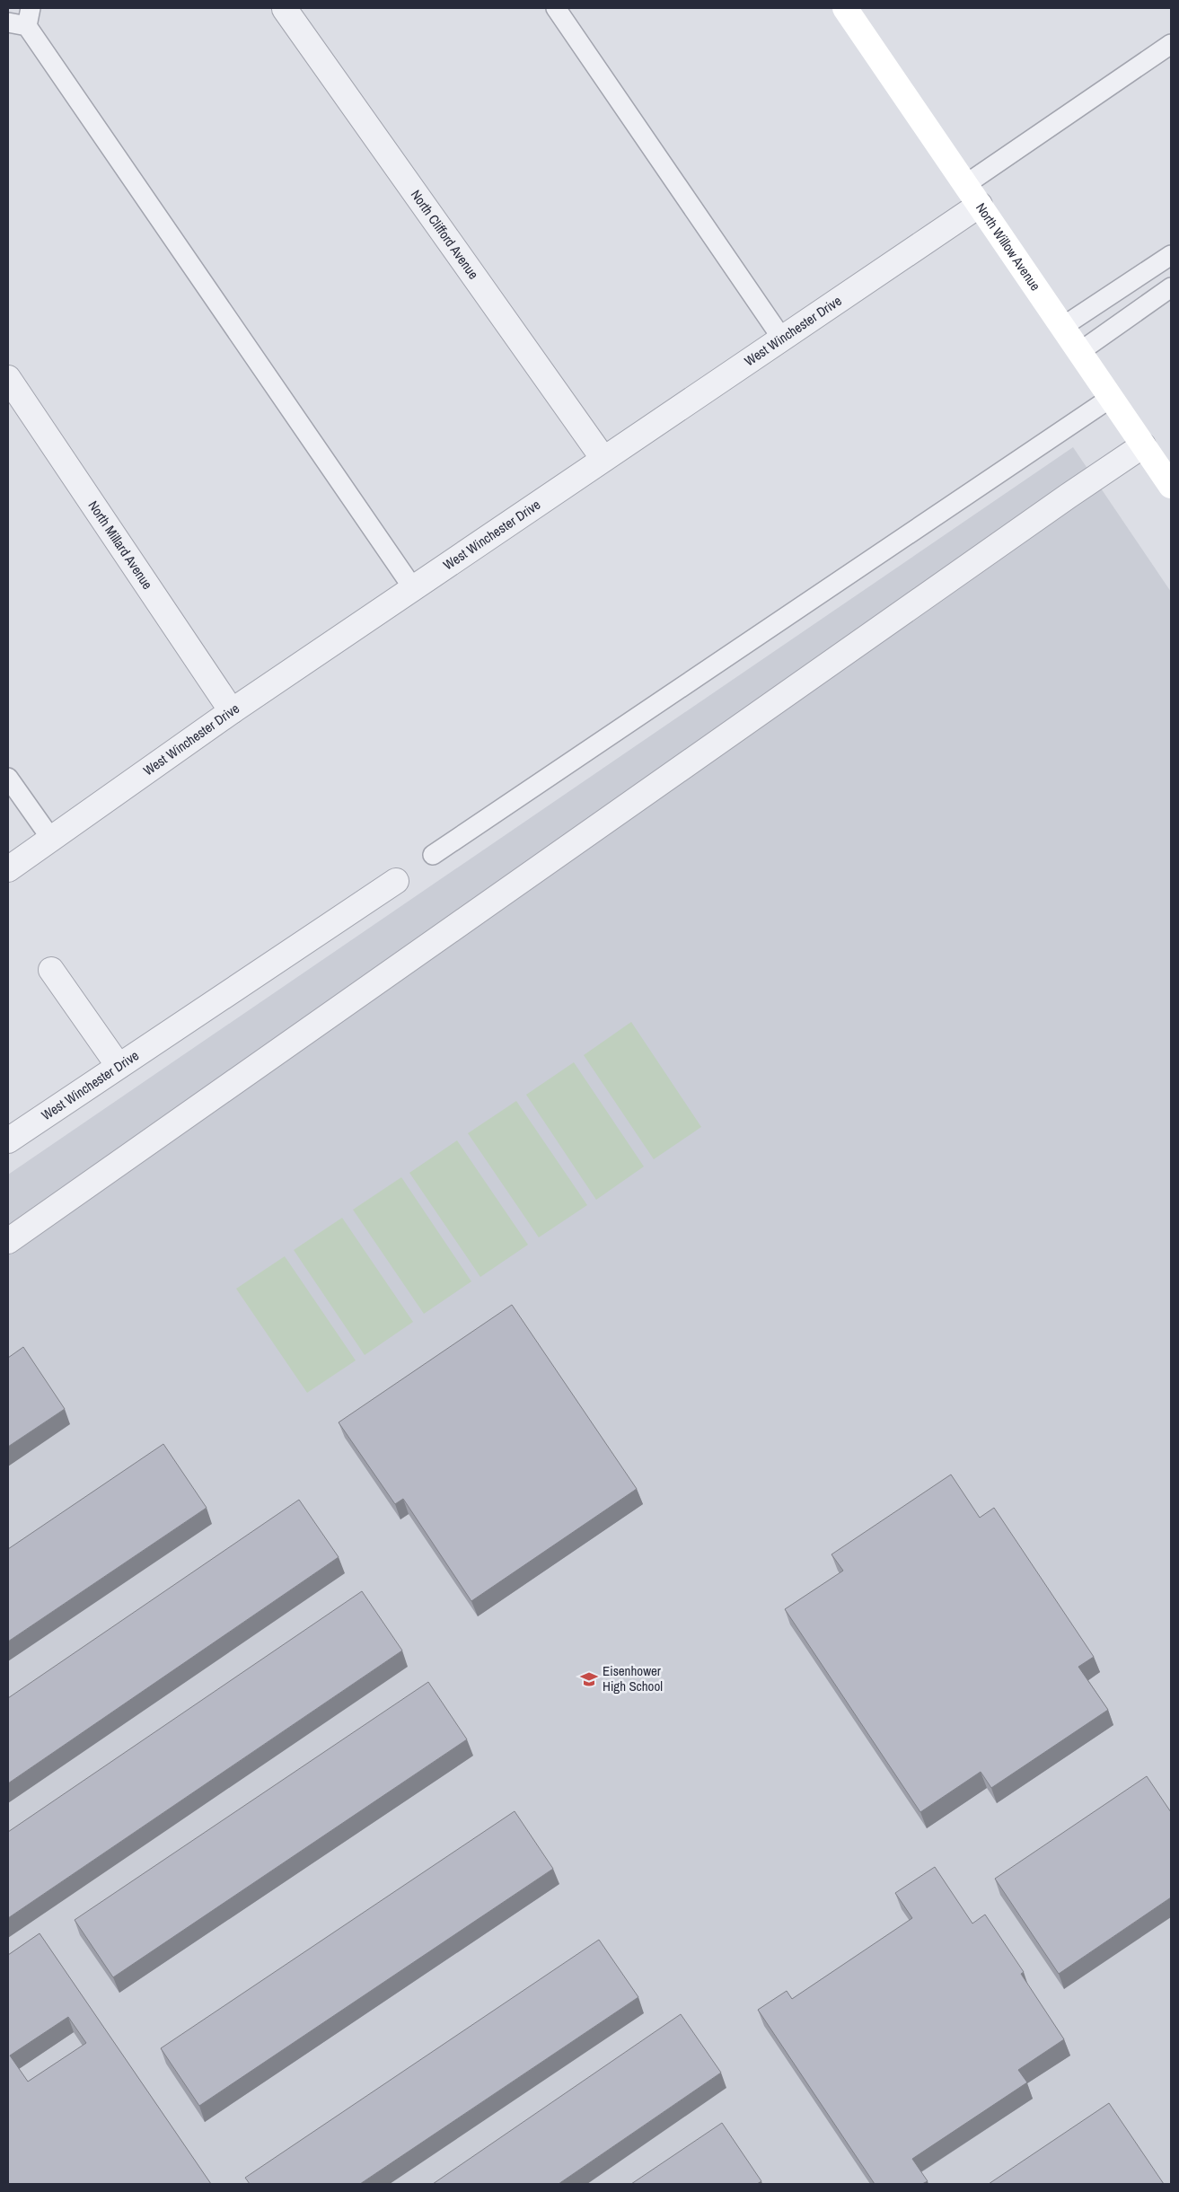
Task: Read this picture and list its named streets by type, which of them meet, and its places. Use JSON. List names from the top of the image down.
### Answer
{
  "streets": {
    "street": [
      "North Clifford Avenue",
      "North Willow Avenue",
      "West Winchester Drive",
      "North Millard Avenue"
    ]
  },
  "crossings": [
    ["North Clifford Avenue", "West Winchester Drive"],
    ["North Willow Avenue", "West Winchester Drive"],
    ["West Winchester Drive", "North Millard Avenue"]
  ],
  "places": {
    "school or university": ["Eisenhower High School"]
  }
}
